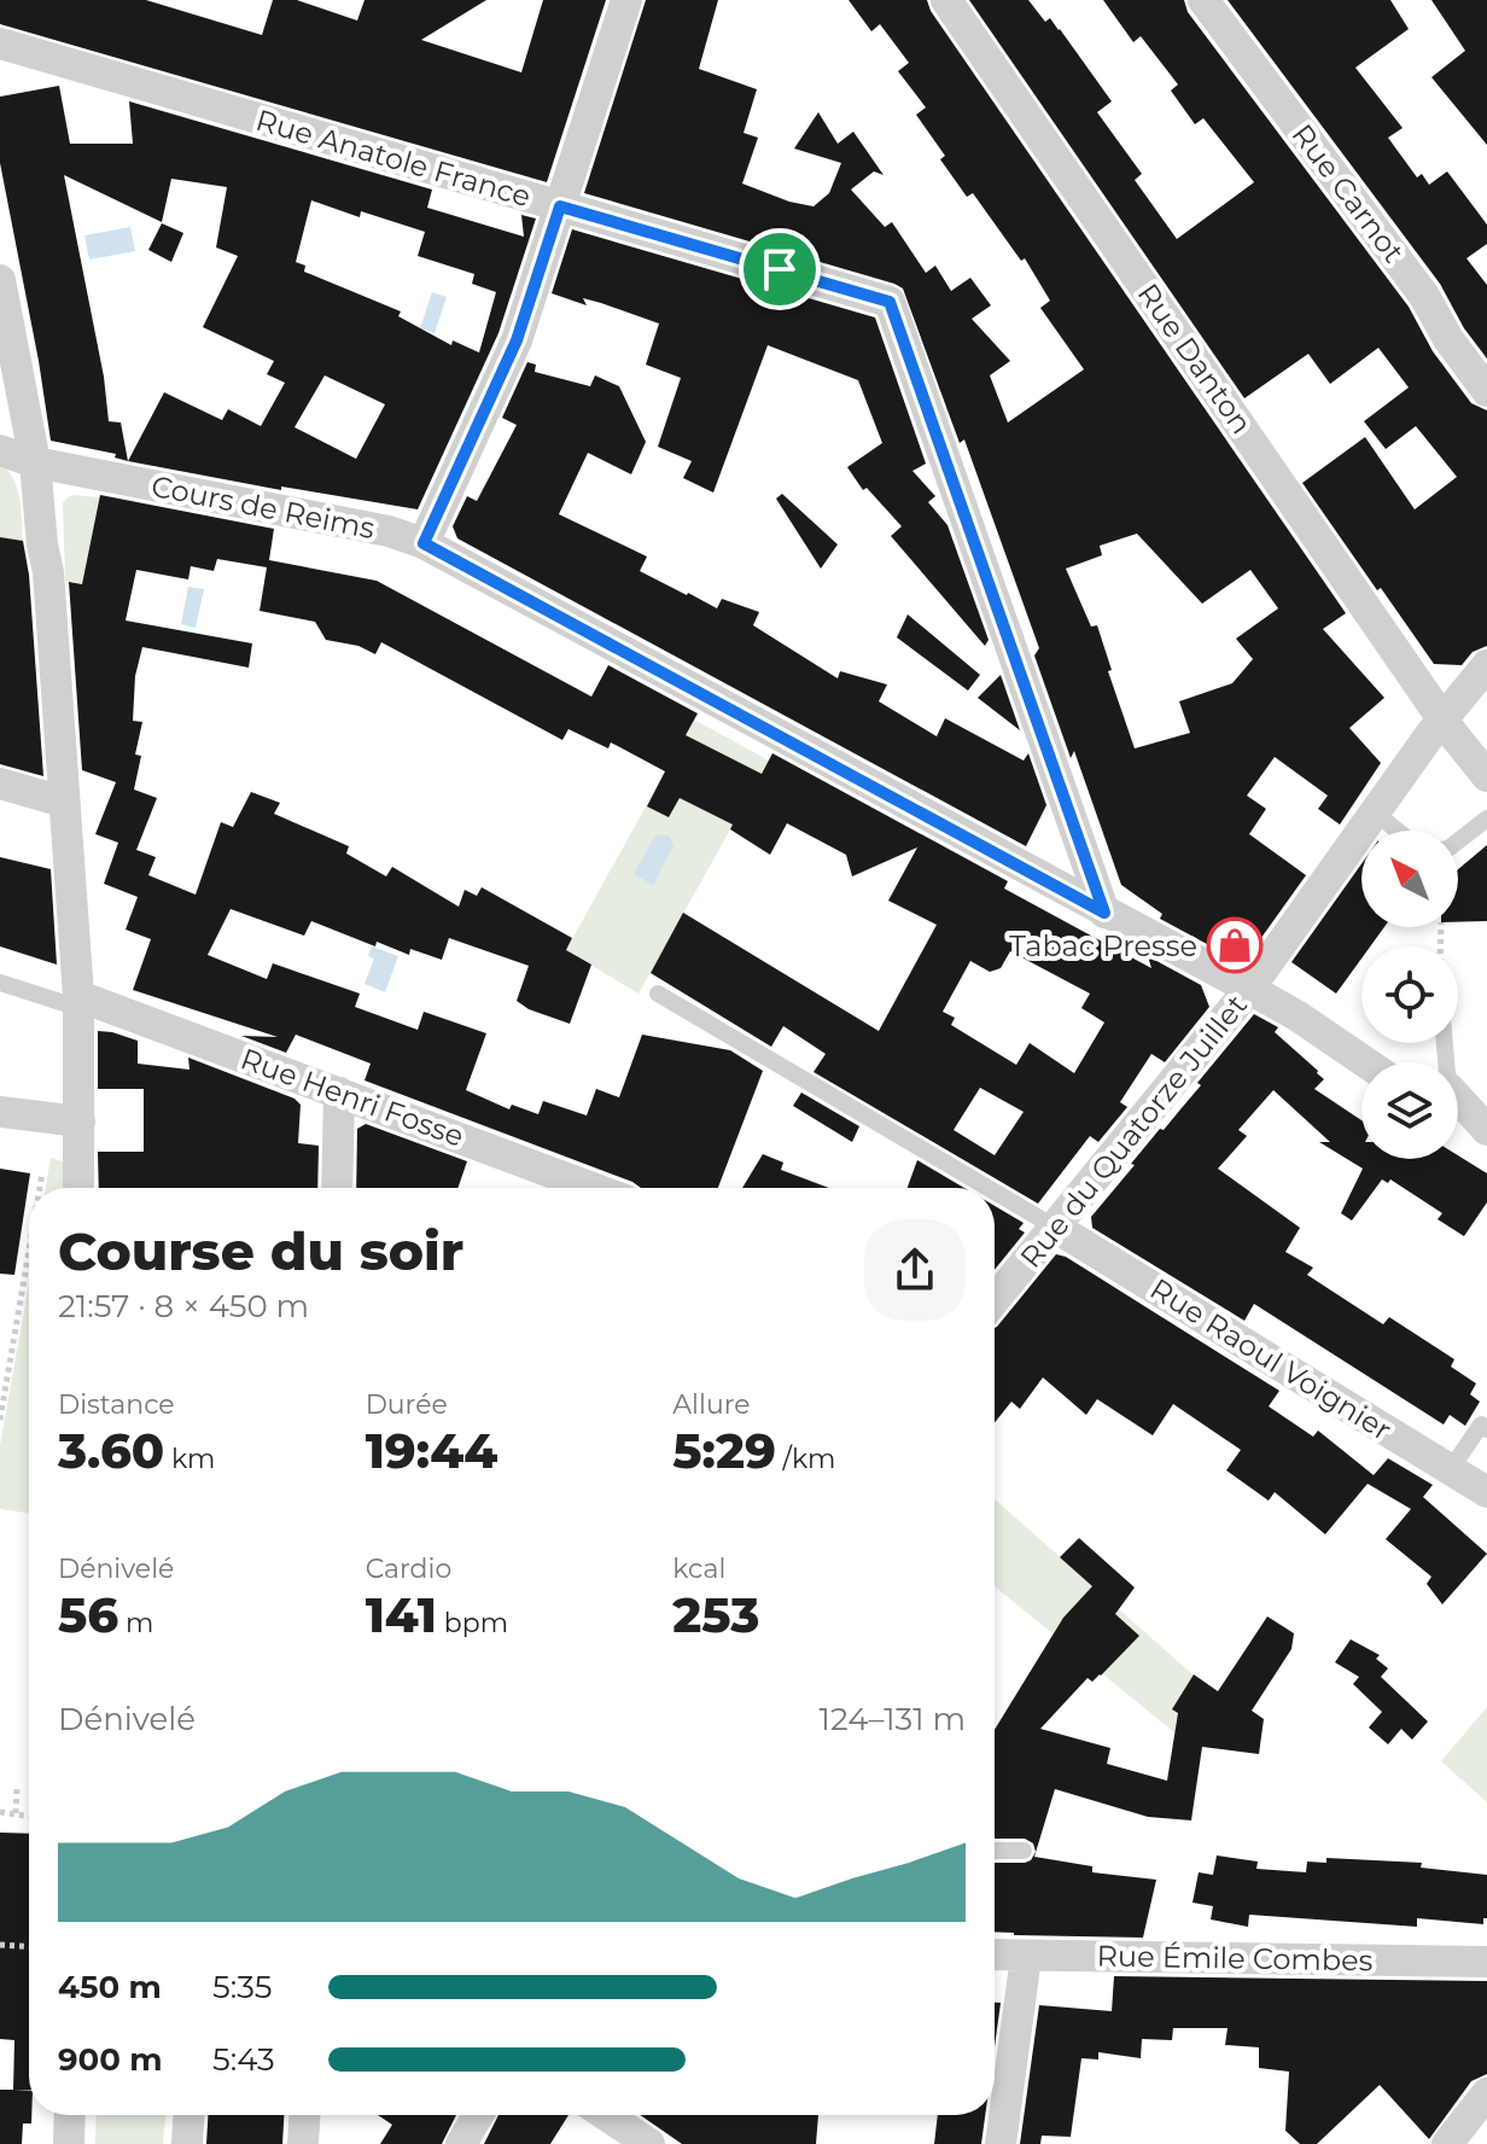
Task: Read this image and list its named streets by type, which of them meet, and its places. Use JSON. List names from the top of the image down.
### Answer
{
  "streets": {
    "street": [
      "Rue Anatole France",
      "Rue Carnot",
      "Rue Danton",
      "Cours de Reims",
      "Rue Henri Fosse",
      "Rue du Quatorze Juillet",
      "Rue Raoul Voignier",
      "Rue Émile Combes"
    ]
  },
  "crossings": [
    ["Rue Anatole France", "Cours de Reims"],
    ["Rue Danton", "Rue du Quatorze Juillet"],
    ["Cours de Reims", "Rue du Quatorze Juillet"],
    ["Rue du Quatorze Juillet", "Rue Raoul Voignier"]
  ],
  "places": {
    "shop": ["Tabac Presse"]
  },
  "north": "top left",
  "page": {
    "heading": ["Course du soir", "21:57 · 8 × 450 m"],
    "stats": [
      ["Distance", "3.60 km"],
      ["Durée", "19:44"],
      ["Allure", "5:29 /km"],
      ["Dénivelé", "56 m"],
      ["Cardio", "141 bpm"],
      ["kcal", "253"]
    ],
    "chart": ["Dénivelé", "124–131 m"],
    "list": [
      {
        "name": "450 m",
        "note": "5:35"
      },
      {
        "name": "900 m",
        "note": "5:43"
      }
    ]
  }
}
